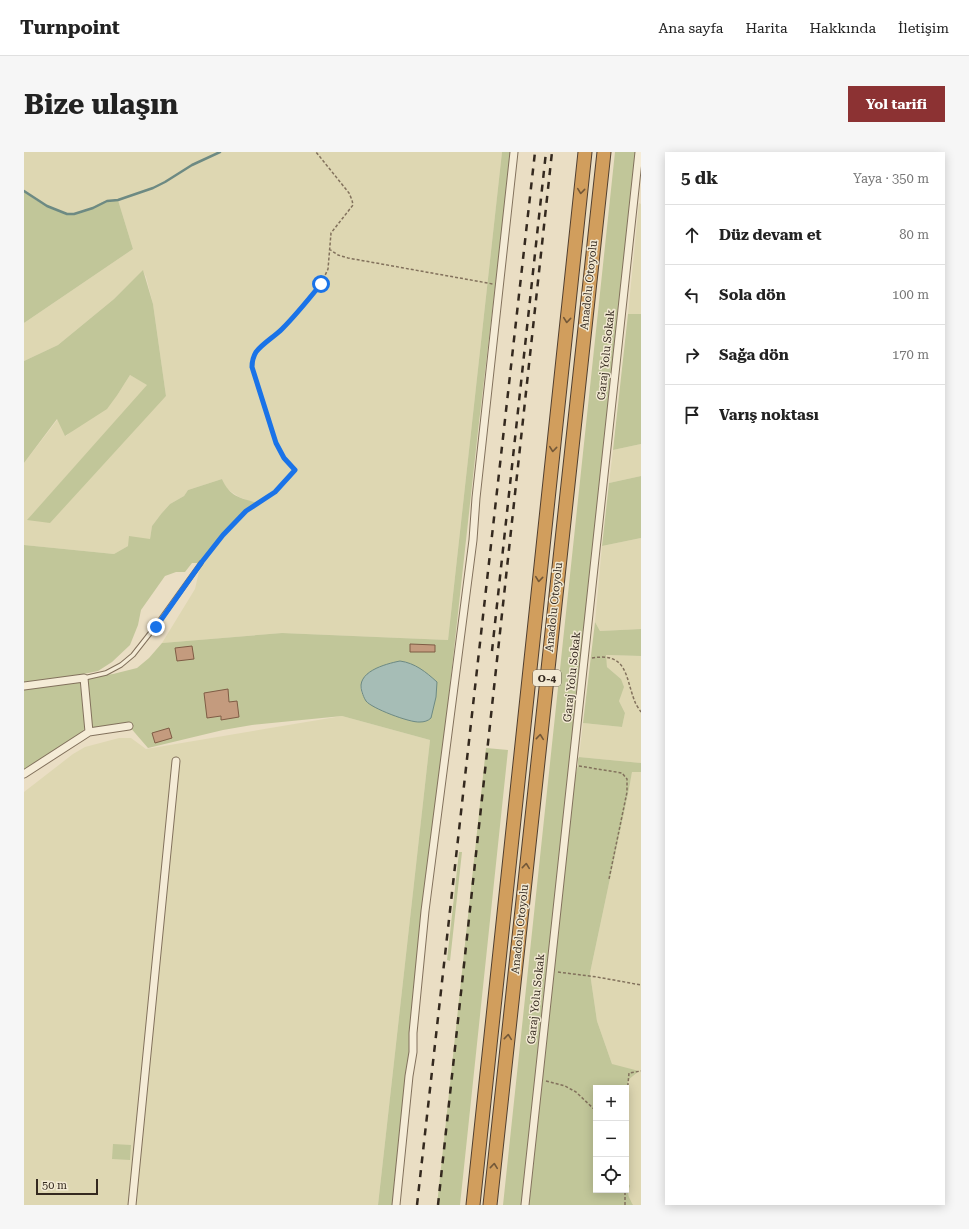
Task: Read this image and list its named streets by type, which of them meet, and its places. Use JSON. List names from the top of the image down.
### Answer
{
  "streets": {
    "highway": ["Anadolu Otoyolu", "O-4"],
    "street": ["Garaj Yolu Sokak"]
  },
  "scale_bar": "50 m",
  "page": {
    "header": "Turnpoint",
    "nav": [
      "Ana sayfa",
      "Harita",
      "Hakkında",
      "İletişim"
    ],
    "buttons": "Yol tarifi",
    "title": "Bize ulaşın",
    "heading": ["5 dk", "Yaya · 350 m"],
    "list": [
      ["Düz devam et", "80 m"],
      ["Sola dön", "100 m"],
      ["Sağa dön", "170 m"],
      "Varış noktası"
    ],
    "map_buttons": ["+", "−"],
    "scale": "50 m"
  }
}
